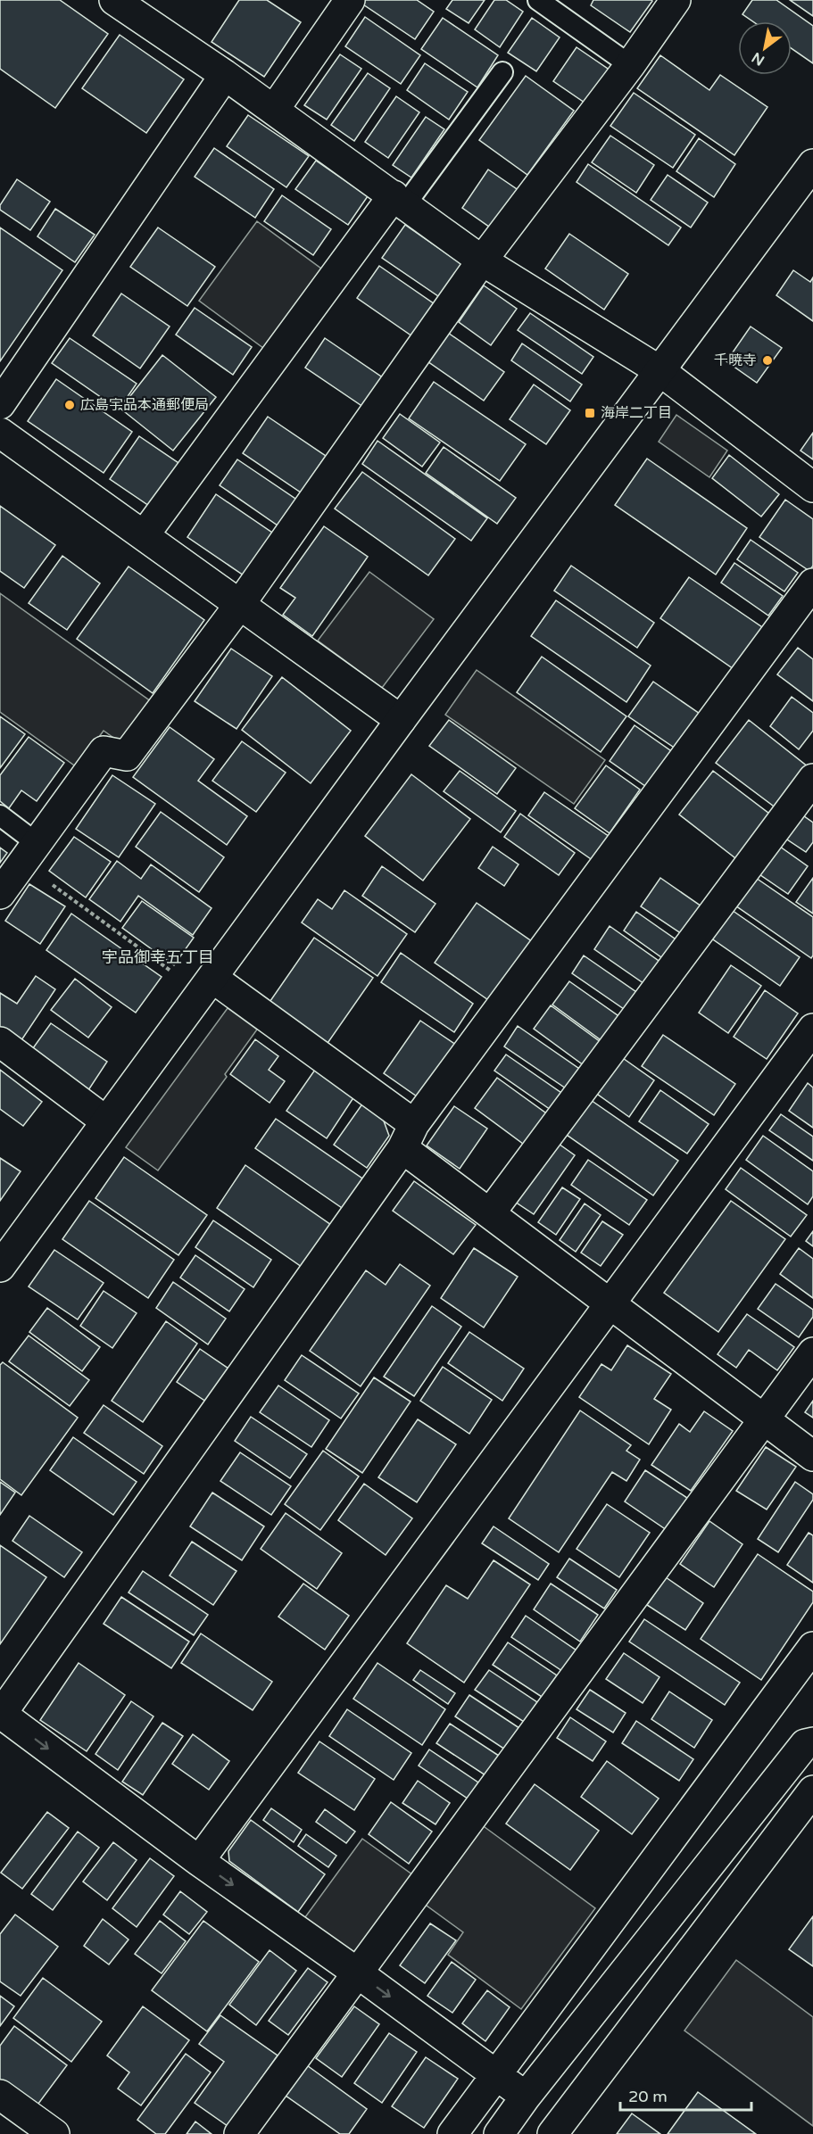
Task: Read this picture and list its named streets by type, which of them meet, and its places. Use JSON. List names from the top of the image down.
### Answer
{
  "districts": ["宇品御幸五丁目"],
  "places": {
    "other": ["千暁寺", "広島宇品本通郵便局"],
    "transit": ["海岸二丁目"]
  },
  "scale_bar": "20 m",
  "north": "bottom left"
}
